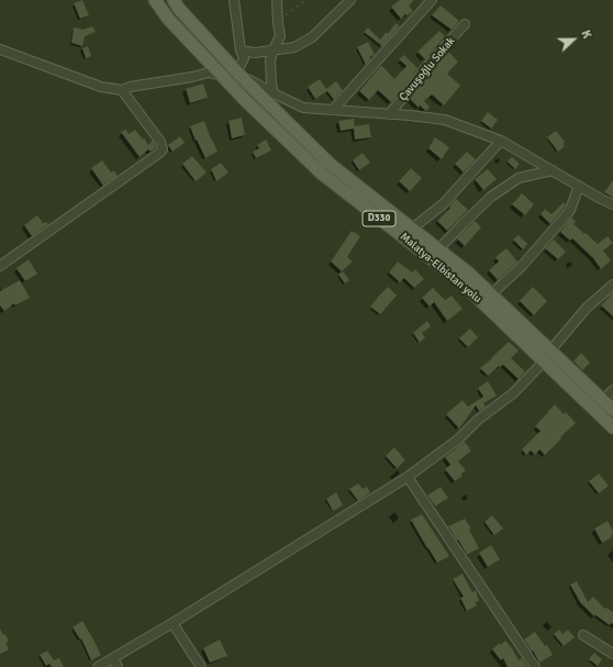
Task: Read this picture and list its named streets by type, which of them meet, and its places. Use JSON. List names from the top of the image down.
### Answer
{
  "streets": {
    "main road": ["D330", "Malatya-Elbistan yolu"],
    "street": ["Çavuşoğlu Sokak"]
  },
  "north": "right"
}
